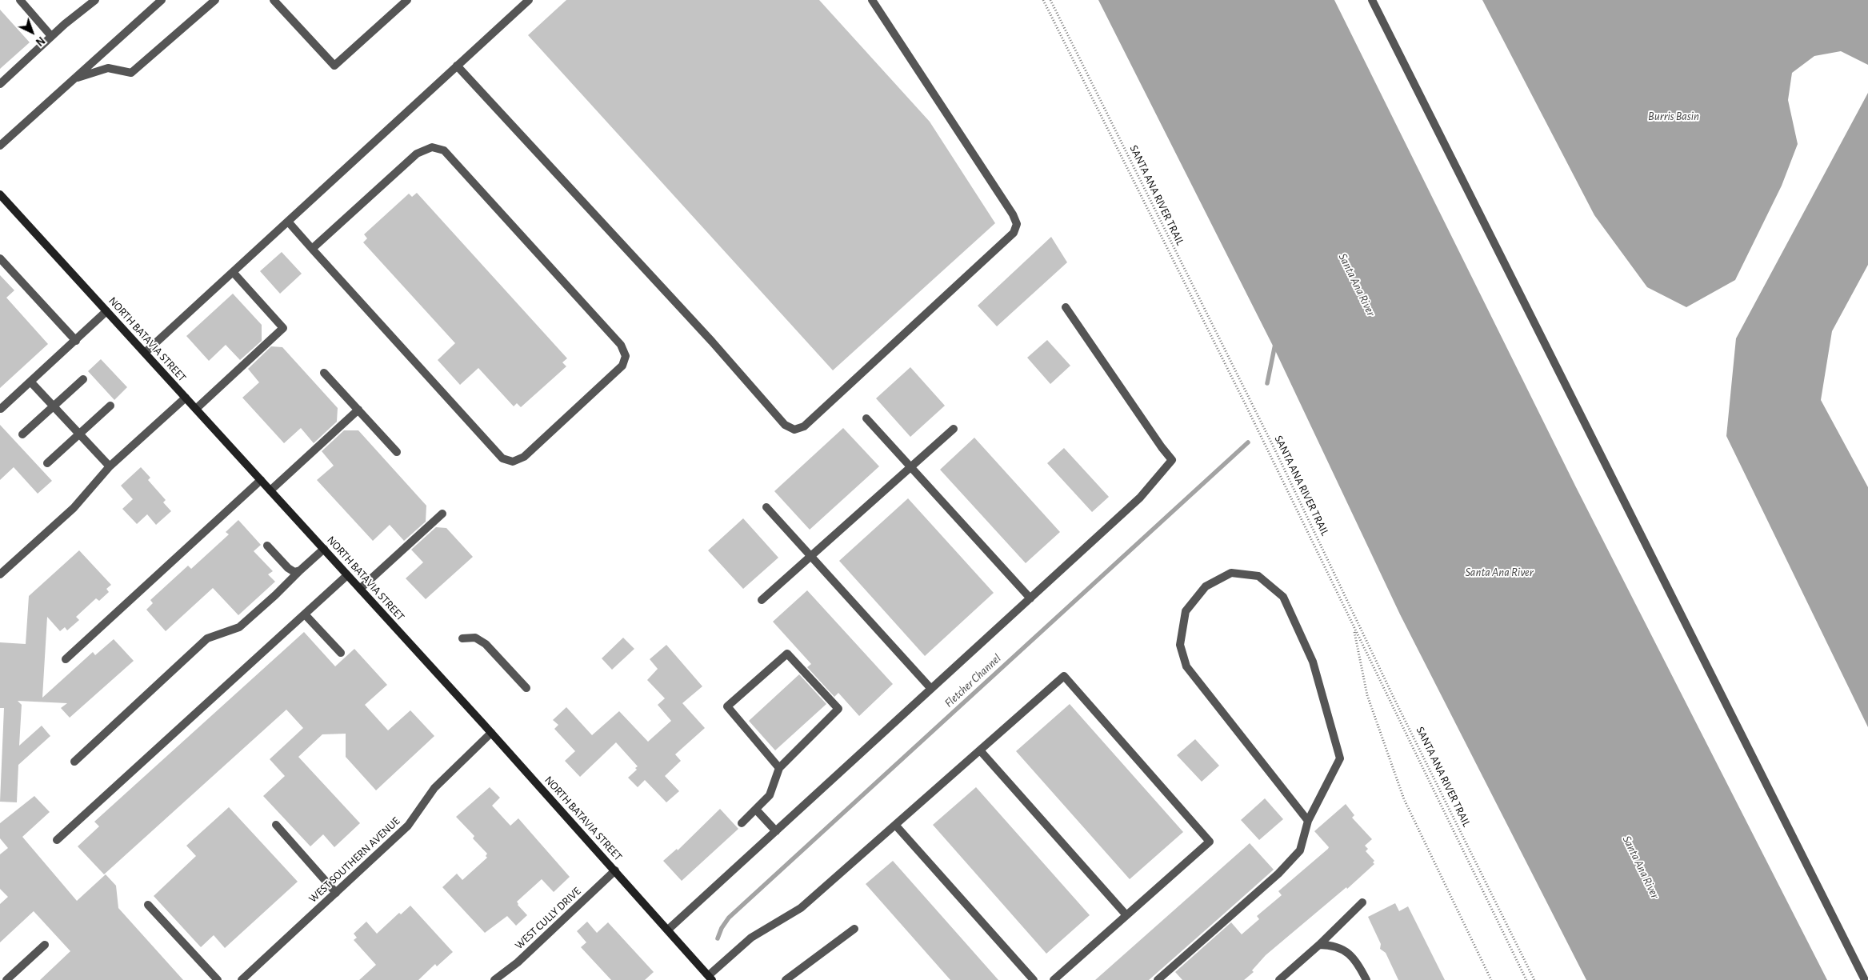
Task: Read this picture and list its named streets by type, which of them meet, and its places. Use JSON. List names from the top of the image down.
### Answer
{
  "streets": {
    "main road": ["NORTH BATAVIA STREET"],
    "street": ["WEST SOUTHERN AVENUE", "WEST CULLY DRIVE"],
    "path": ["SANTA ANA RIVER TRAIL"]
  },
  "crossings": [
    ["NORTH BATAVIA STREET", "WEST SOUTHERN AVENUE"],
    ["NORTH BATAVIA STREET", "WEST CULLY DRIVE"]
  ],
  "water": ["Burris Basin", "Santa Ana River", "Fletcher Channel"],
  "north": "bottom right"
}
